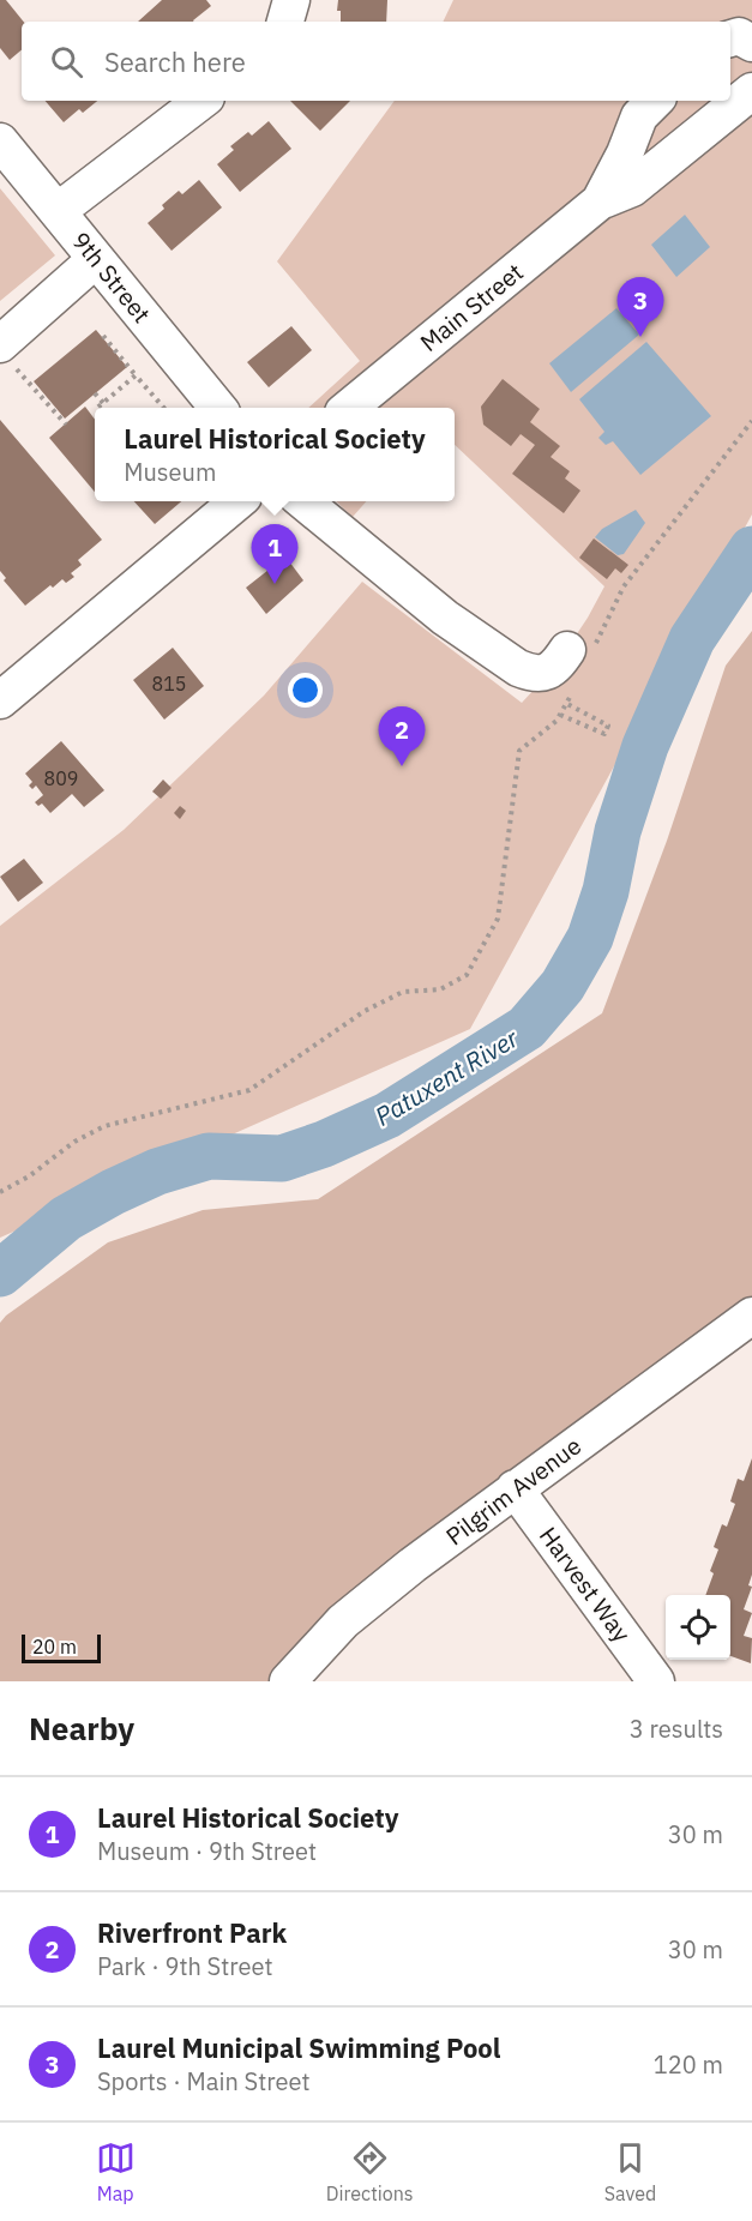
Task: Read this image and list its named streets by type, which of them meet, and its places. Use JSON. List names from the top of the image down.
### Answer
{
  "streets": {
    "street": [
      "9th Street",
      "Main Street",
      "Pilgrim Avenue",
      "Harvest Way"
    ]
  },
  "crossings": [
    ["Pilgrim Avenue", "Harvest Way"]
  ],
  "water": ["Patuxent River"],
  "house_numbers": ["815", "809"],
  "scale_bar": "20 m",
  "page": {
    "search": "Search here",
    "pins": ["3", "1", "2"],
    "popup": ["Laurel Historical Society", "Museum"],
    "scale": "20 m",
    "heading": ["Nearby", "3 results"],
    "list": [
      {
        "mark": "1",
        "name": "Laurel Historical Society",
        "note": "Museum · 9th Street",
        "value": "30 m"
      },
      {
        "mark": "2",
        "name": "Riverfront Park",
        "note": "Park · 9th Street",
        "value": "30 m"
      },
      {
        "mark": "3",
        "name": "Laurel Municipal Swimming Pool",
        "note": "Sports · Main Street",
        "value": "120 m"
      }
    ],
    "nav": ["Map", "Directions", "Saved"]
  }
}
